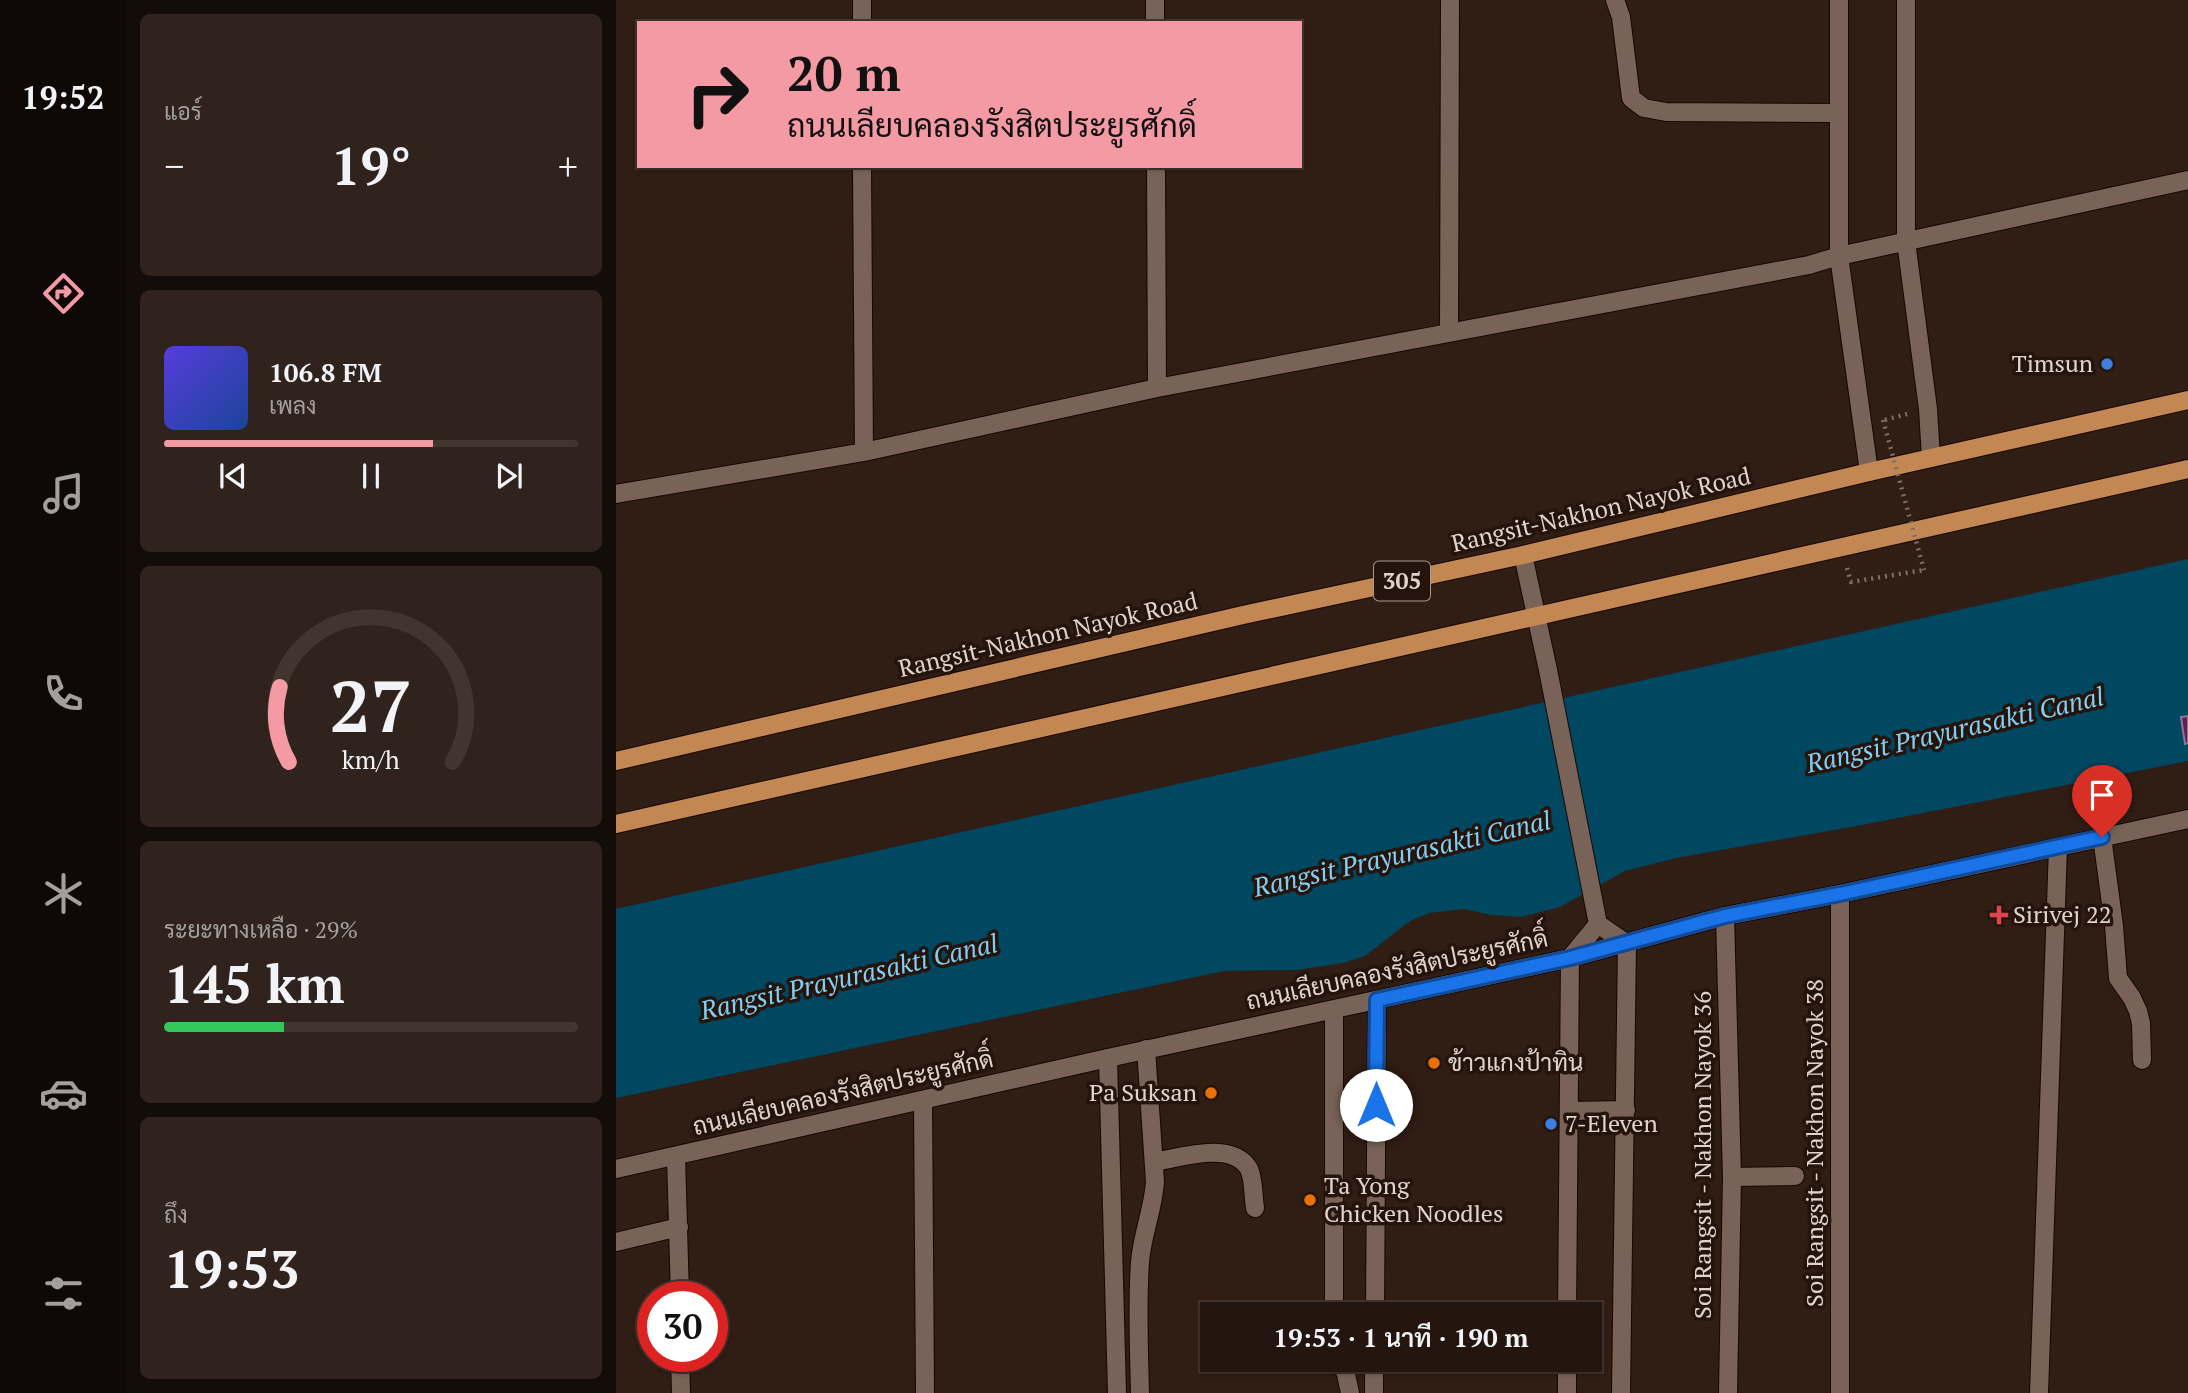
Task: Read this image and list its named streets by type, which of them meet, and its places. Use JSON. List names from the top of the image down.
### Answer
{
  "streets": {
    "main road": ["Rangsit-Nakhon Nayok Road", "305"],
    "street": ["ถนนเลียบคลองรังสิตประยูรศักดิ์", "Soi Rangsit - Nakhon Nayok 38", "Soi Rangsit - Nakhon Nayok 36"]
  },
  "crossings": [
    ["ถนนเลียบคลองรังสิตประยูรศักดิ์", "Soi Rangsit - Nakhon Nayok 38"],
    ["ถนนเลียบคลองรังสิตประยูรศักดิ์", "Soi Rangsit - Nakhon Nayok 36"]
  ],
  "water": ["Rangsit Prayurasakti Canal"],
  "places": {
    "other": [
      "Timsun",
      "ข้าวแกงป้าทิน",
      "Pa Suksan",
      "7-Eleven",
      "Ta Yong Chicken Noodles"
    ],
    "health": ["Sirivej 22"]
  },
  "page": {
    "tabs": "19:52",
    "tile": [
      "แอร์",
      ["ระยะทางเหลือ · 29%", "145 km"],
      ["ถึง", "19:53"]
    ],
    "turn": ["20 m", "ถนนเลียบคลองรังสิตประยูรศักดิ์"],
    "heat": ["−", "19°", "+"],
    "song": ["106.8 FM", "เพลง"],
    "limit": "30",
    "trip": "19:53 · 1 นาที · 190 m",
    "gauge": ["27", "km/h"]
  }
}
